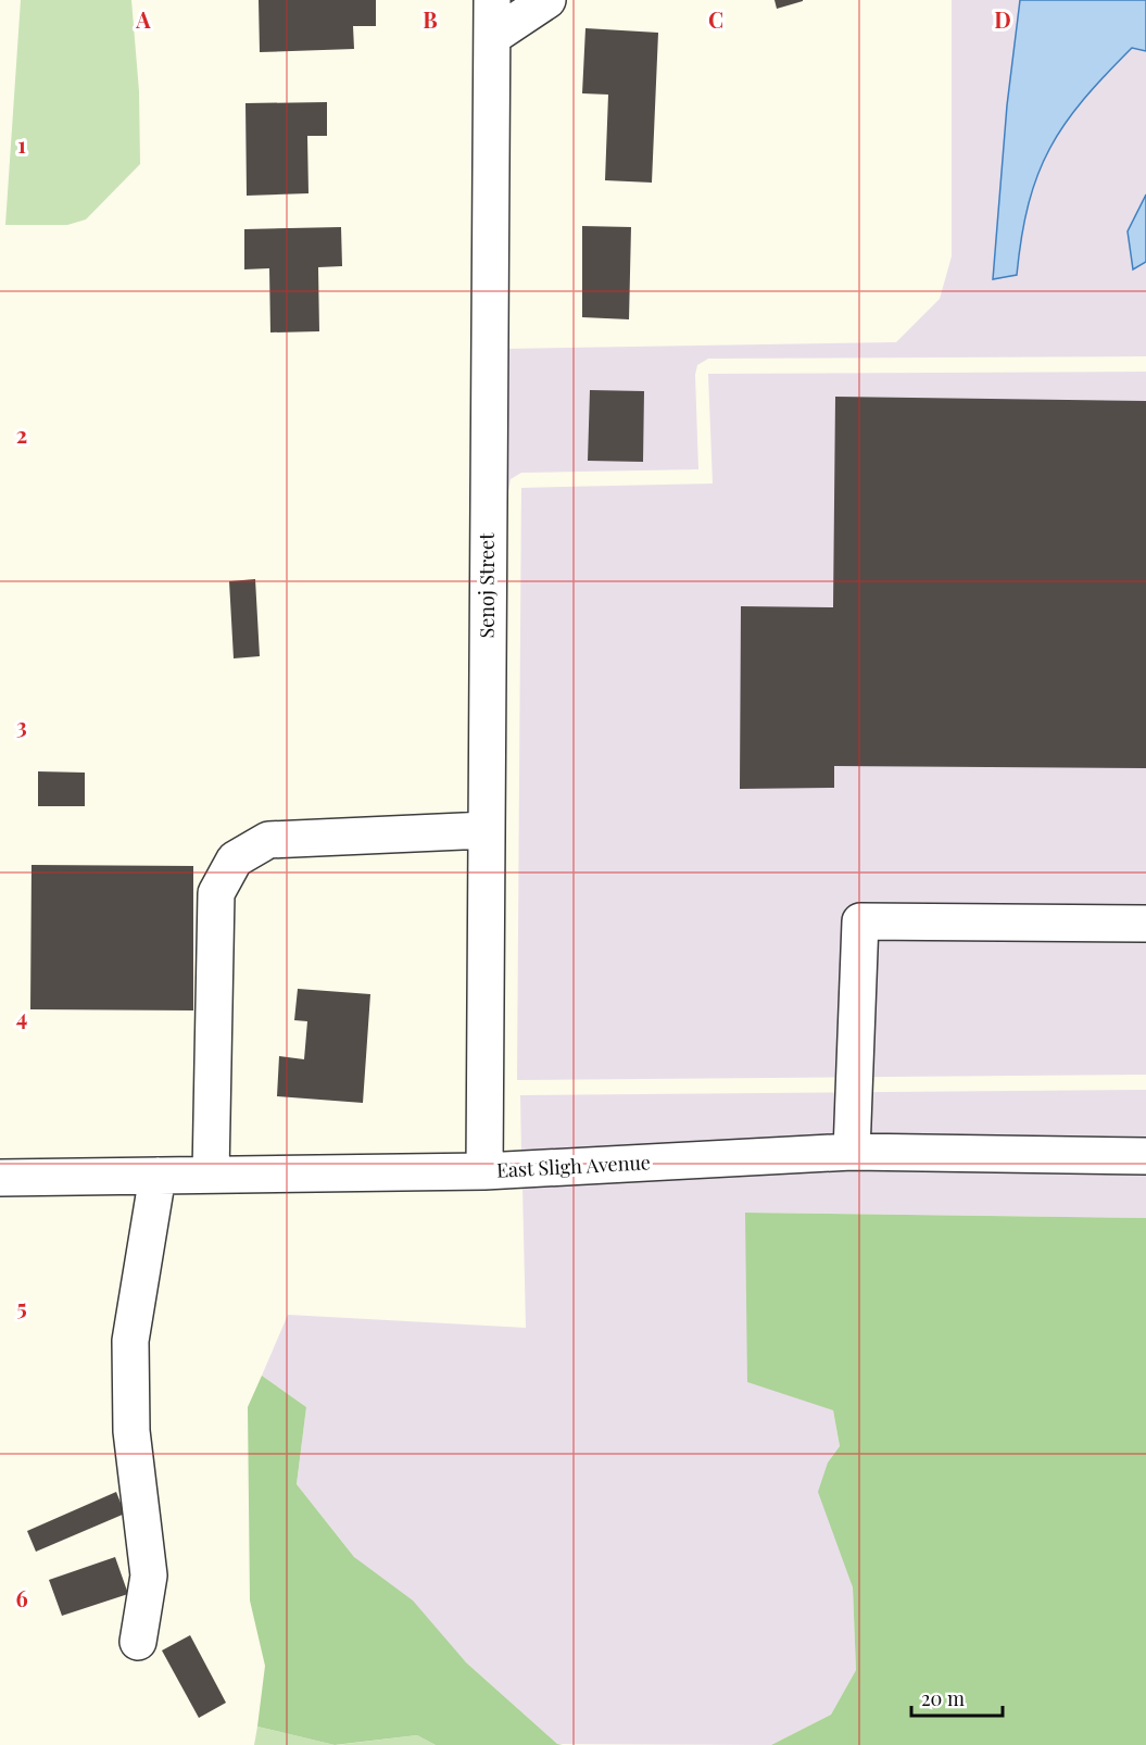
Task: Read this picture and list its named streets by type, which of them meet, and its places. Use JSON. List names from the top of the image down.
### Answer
{
  "streets": {
    "street": ["Senoj Street", "East Sligh Avenue"]
  },
  "crossings": [
    ["Senoj Street", "East Sligh Avenue"]
  ],
  "scale_bar": "20 m",
  "grid": {
    "columns": [
      "A",
      "B",
      "C",
      "D"
    ],
    "rows": [
      "1",
      "2",
      "3",
      "4",
      "5",
      "6"
    ]
  }
}
